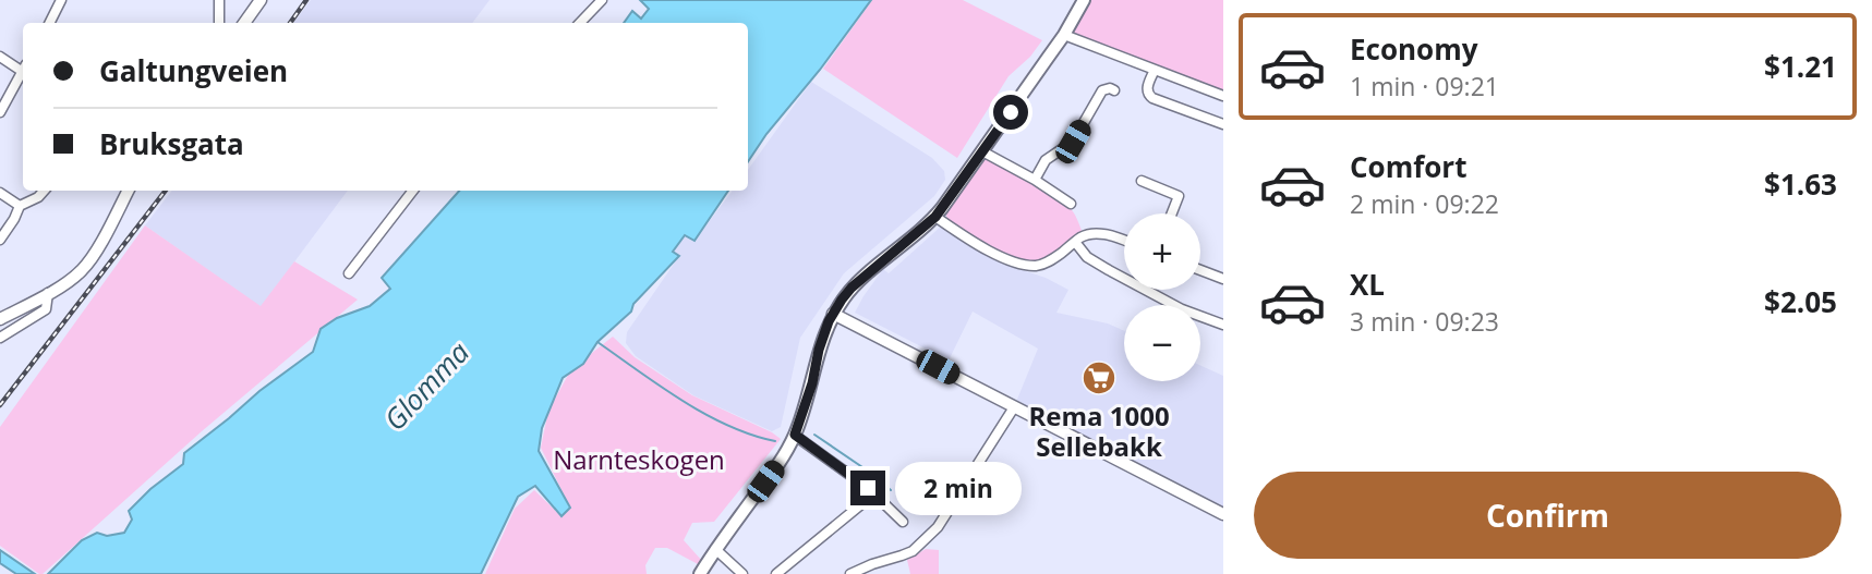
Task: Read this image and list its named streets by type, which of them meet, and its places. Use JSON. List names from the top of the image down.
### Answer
{
  "water": ["Glomma"],
  "parks": ["Narnteskogen"],
  "places": {
    "supermarket": ["Rema 1000 Sellebakk"]
  },
  "page": {
    "list": [
      {
        "name": "Economy",
        "note": "1 min · 09:21",
        "value": "$1.21"
      },
      {
        "name": "Comfort",
        "note": "2 min · 09:22",
        "value": "$1.63"
      },
      {
        "name": "XL",
        "note": "3 min · 09:23",
        "value": "$2.05"
      }
    ],
    "banner": ["Galtungveien", "Bruksgata"],
    "map_buttons": ["+", "−"],
    "buttons": "Confirm",
    "bubble": "2 min"
  }
}
